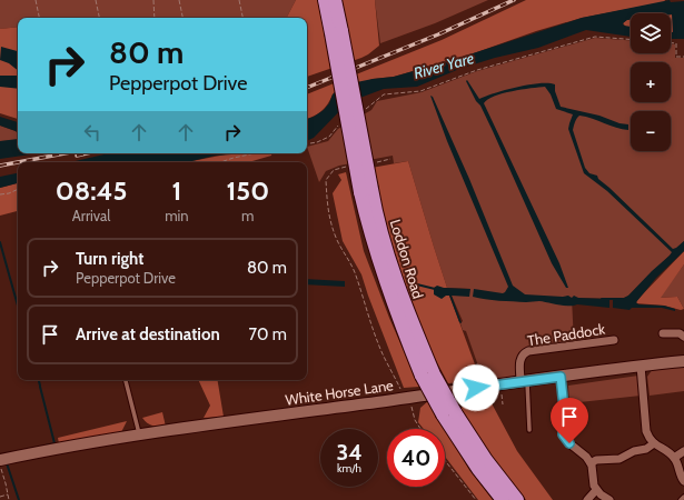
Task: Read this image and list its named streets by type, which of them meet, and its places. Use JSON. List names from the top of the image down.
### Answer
{
  "streets": {
    "highway": ["Loddon Road"],
    "street": ["The Paddock", "White Horse Lane"]
  },
  "crossings": [
    ["The Paddock", "White Horse Lane"]
  ],
  "water": ["River Yare"],
  "page": {
    "map_buttons": ["+", "−"],
    "turn": ["80 m", "Pepperpot Drive"],
    "eta": [
      "08:45",
      "Arrival",
      "1",
      "min",
      "150",
      "m"
    ],
    "list": [
      {
        "name": "Turn right",
        "note": "Pepperpot Drive",
        "value": "80 m"
      },
      {
        "name": "Arrive at destination",
        "value": "70 m"
      }
    ],
    "speed": "34 km/h",
    "limit": "40"
  }
}
